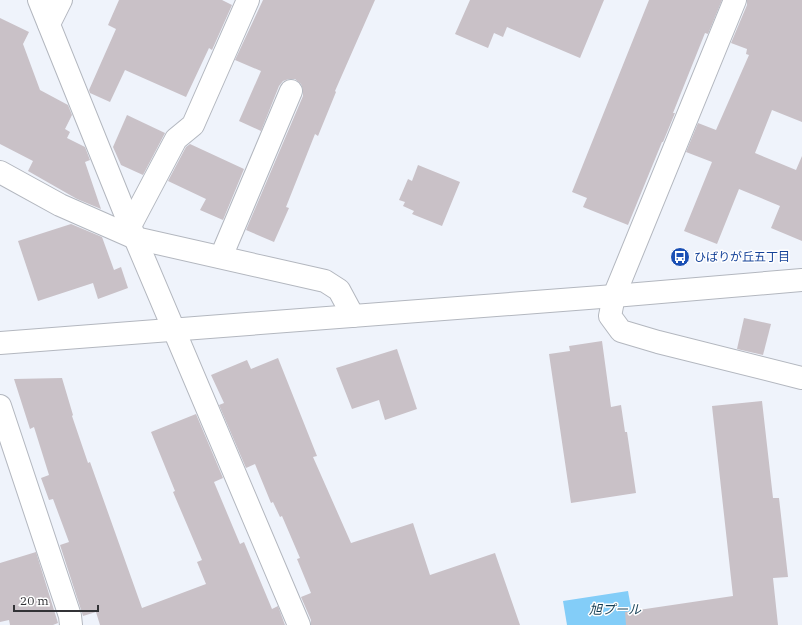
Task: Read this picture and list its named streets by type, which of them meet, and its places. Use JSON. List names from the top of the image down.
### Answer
{
  "water": ["旭プール"],
  "places": {
    "bus stop": ["ひばりが丘五丁目"]
  },
  "scale_bar": "20 m"
}
